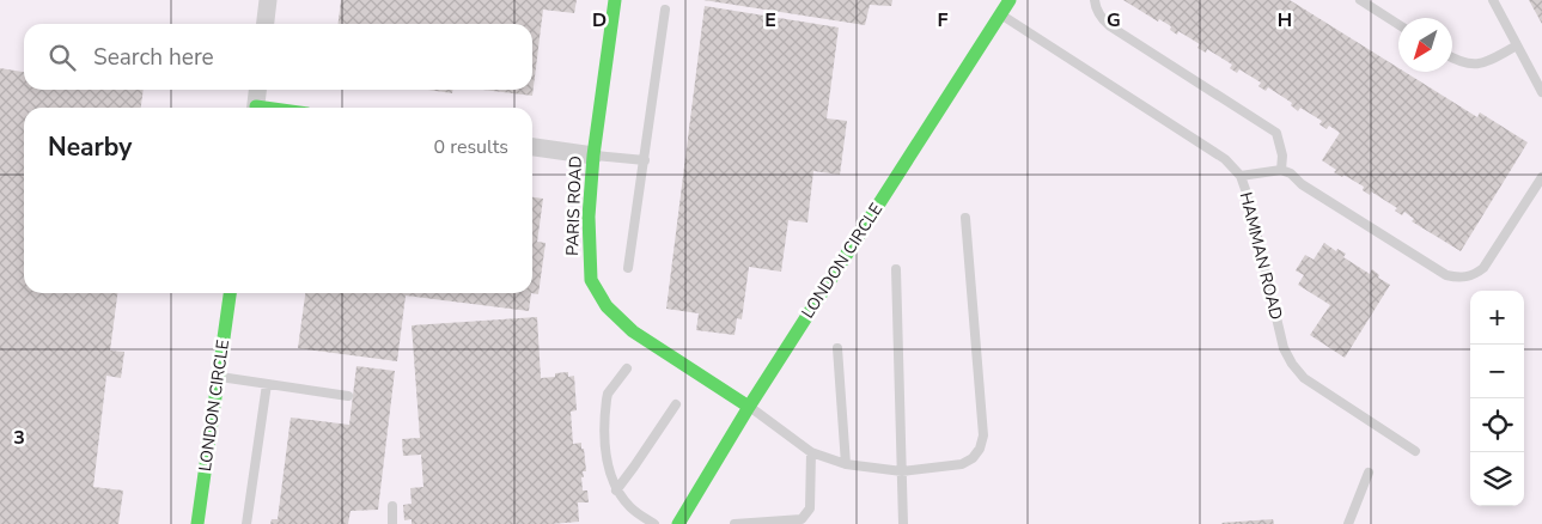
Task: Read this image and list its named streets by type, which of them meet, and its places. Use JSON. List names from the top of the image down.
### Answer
{
  "streets": {
    "street": ["PARIS ROAD", "LONDON CIRCLE"],
    "lane": ["HAMMAN ROAD"]
  },
  "crossings": [
    ["PARIS ROAD", "LONDON CIRCLE"],
    ["HAMMAN ROAD", "LONDON CIRCLE"]
  ],
  "north": "bottom left",
  "page": {
    "search": "Search here",
    "heading": ["Nearby", "0 results"],
    "map_buttons": ["+", "−"]
  },
  "grid": {
    "columns": [
      "D",
      "E",
      "F",
      "G",
      "H"
    ],
    "rows": ["3"]
  }
}
